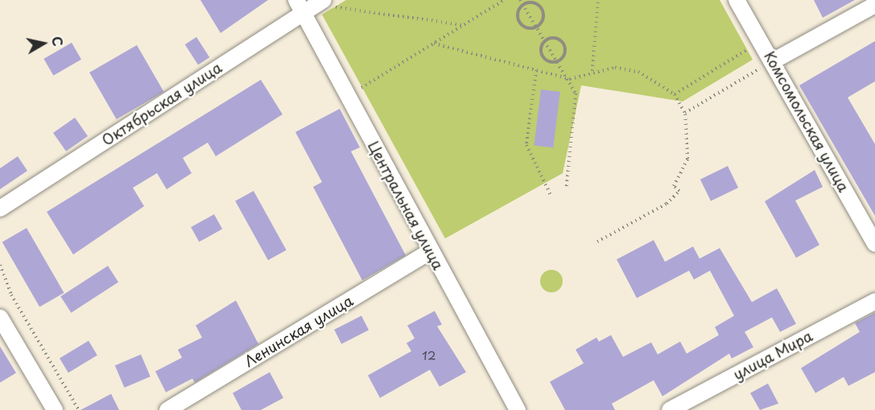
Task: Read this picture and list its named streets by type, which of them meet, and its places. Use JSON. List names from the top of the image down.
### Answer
{
  "streets": {
    "street": [
      "Октябрьская улица",
      "Комсомольская улица",
      "Центральная улица",
      "Ленинская улица",
      "улица Мира"
    ]
  },
  "crossings": [
    ["Октябрьская улица", "Центральная улица"],
    ["Центральная улица", "Ленинская улица"]
  ],
  "house_numbers": ["12"],
  "north": "right"
}
